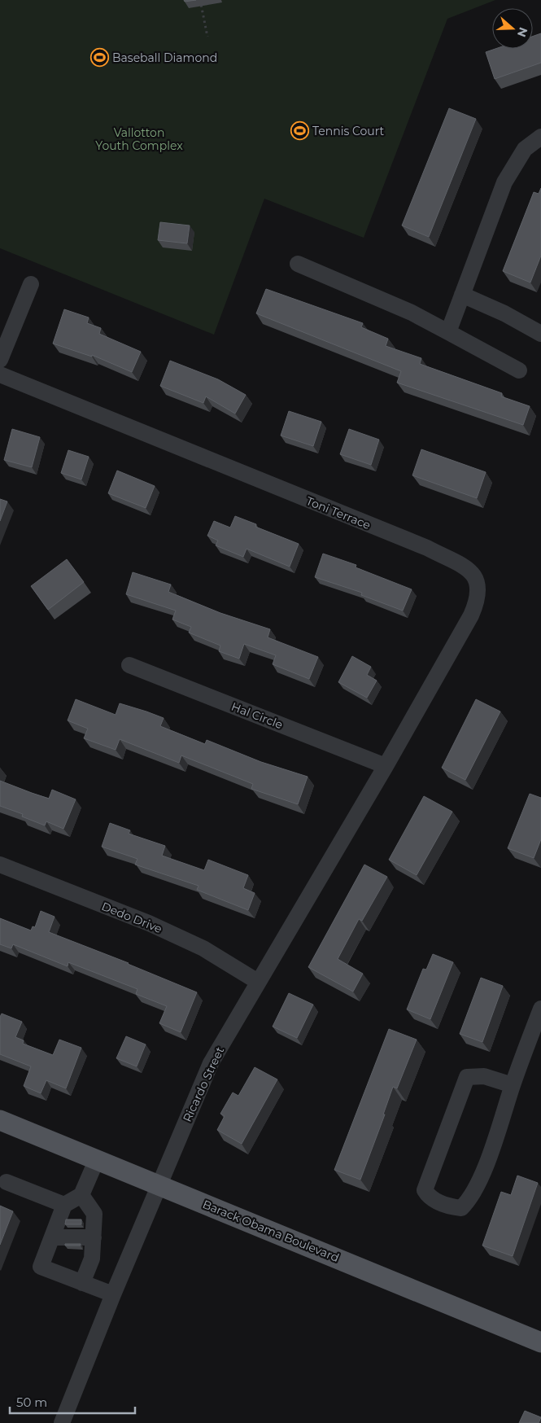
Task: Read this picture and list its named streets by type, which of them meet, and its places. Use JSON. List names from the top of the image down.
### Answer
{
  "streets": {
    "main road": ["Barack Obama Boulevard"],
    "street": [
      "Toni Terrace",
      "Hal Circle",
      "Dedo Drive",
      "Ricardo Street"
    ]
  },
  "crossings": [
    ["Toni Terrace", "Hal Circle"],
    ["Toni Terrace", "Ricardo Street"],
    ["Hal Circle", "Ricardo Street"],
    ["Dedo Drive", "Ricardo Street"],
    ["Ricardo Street", "Barack Obama Boulevard"]
  ],
  "parks": ["Vallotton Youth Complex"],
  "places": {
    "sports": ["Baseball Diamond", "Tennis Court"]
  },
  "scale_bar": "50 m",
  "north": "right"
}
